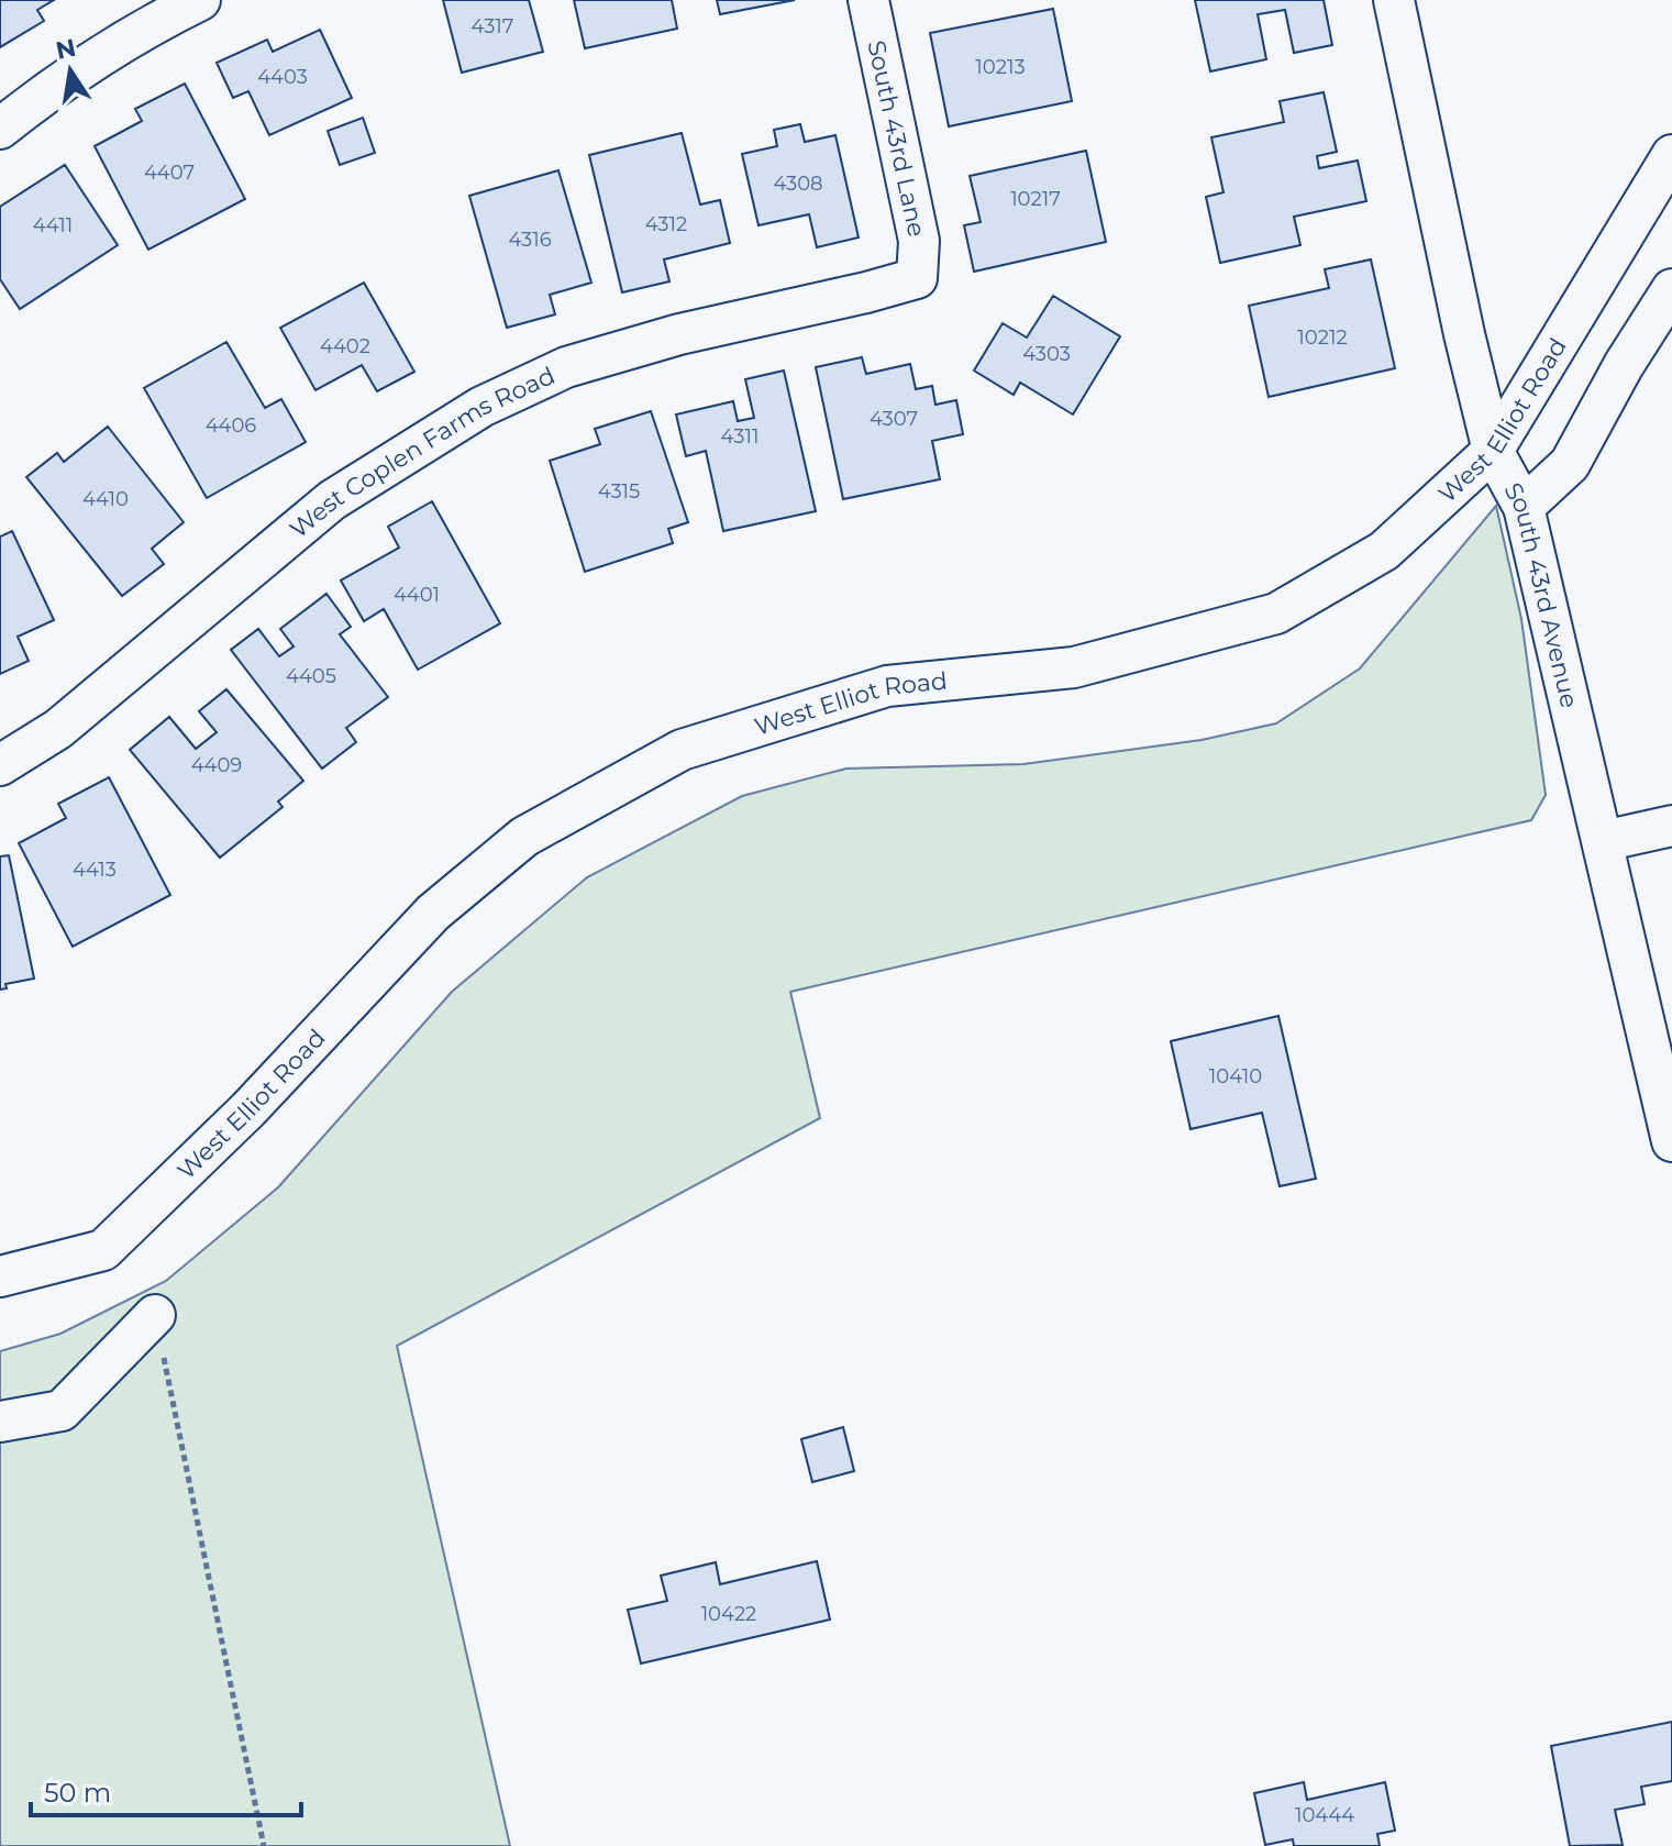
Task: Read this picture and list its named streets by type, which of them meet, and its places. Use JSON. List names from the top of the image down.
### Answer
{
  "streets": {
    "street": [
      "South 43rd Lane",
      "West Elliot Road",
      "West Coplen Farms Road",
      "South 43rd Avenue"
    ]
  },
  "crossings": [
    ["South 43rd Lane", "West Coplen Farms Road"],
    ["West Elliot Road", "South 43rd Avenue"]
  ],
  "house_numbers": [
    "4317",
    "10213",
    "4403",
    "4407",
    "4308",
    "10217",
    "4312",
    "4411",
    "4316",
    "10212",
    "4402",
    "4303",
    "4307",
    "4406",
    "4311",
    "4315",
    "4410",
    "4401",
    "4405",
    "4409",
    "4413",
    "10410",
    "10422",
    "10444"
  ],
  "scale_bar": "50 m",
  "north": "top"
}
